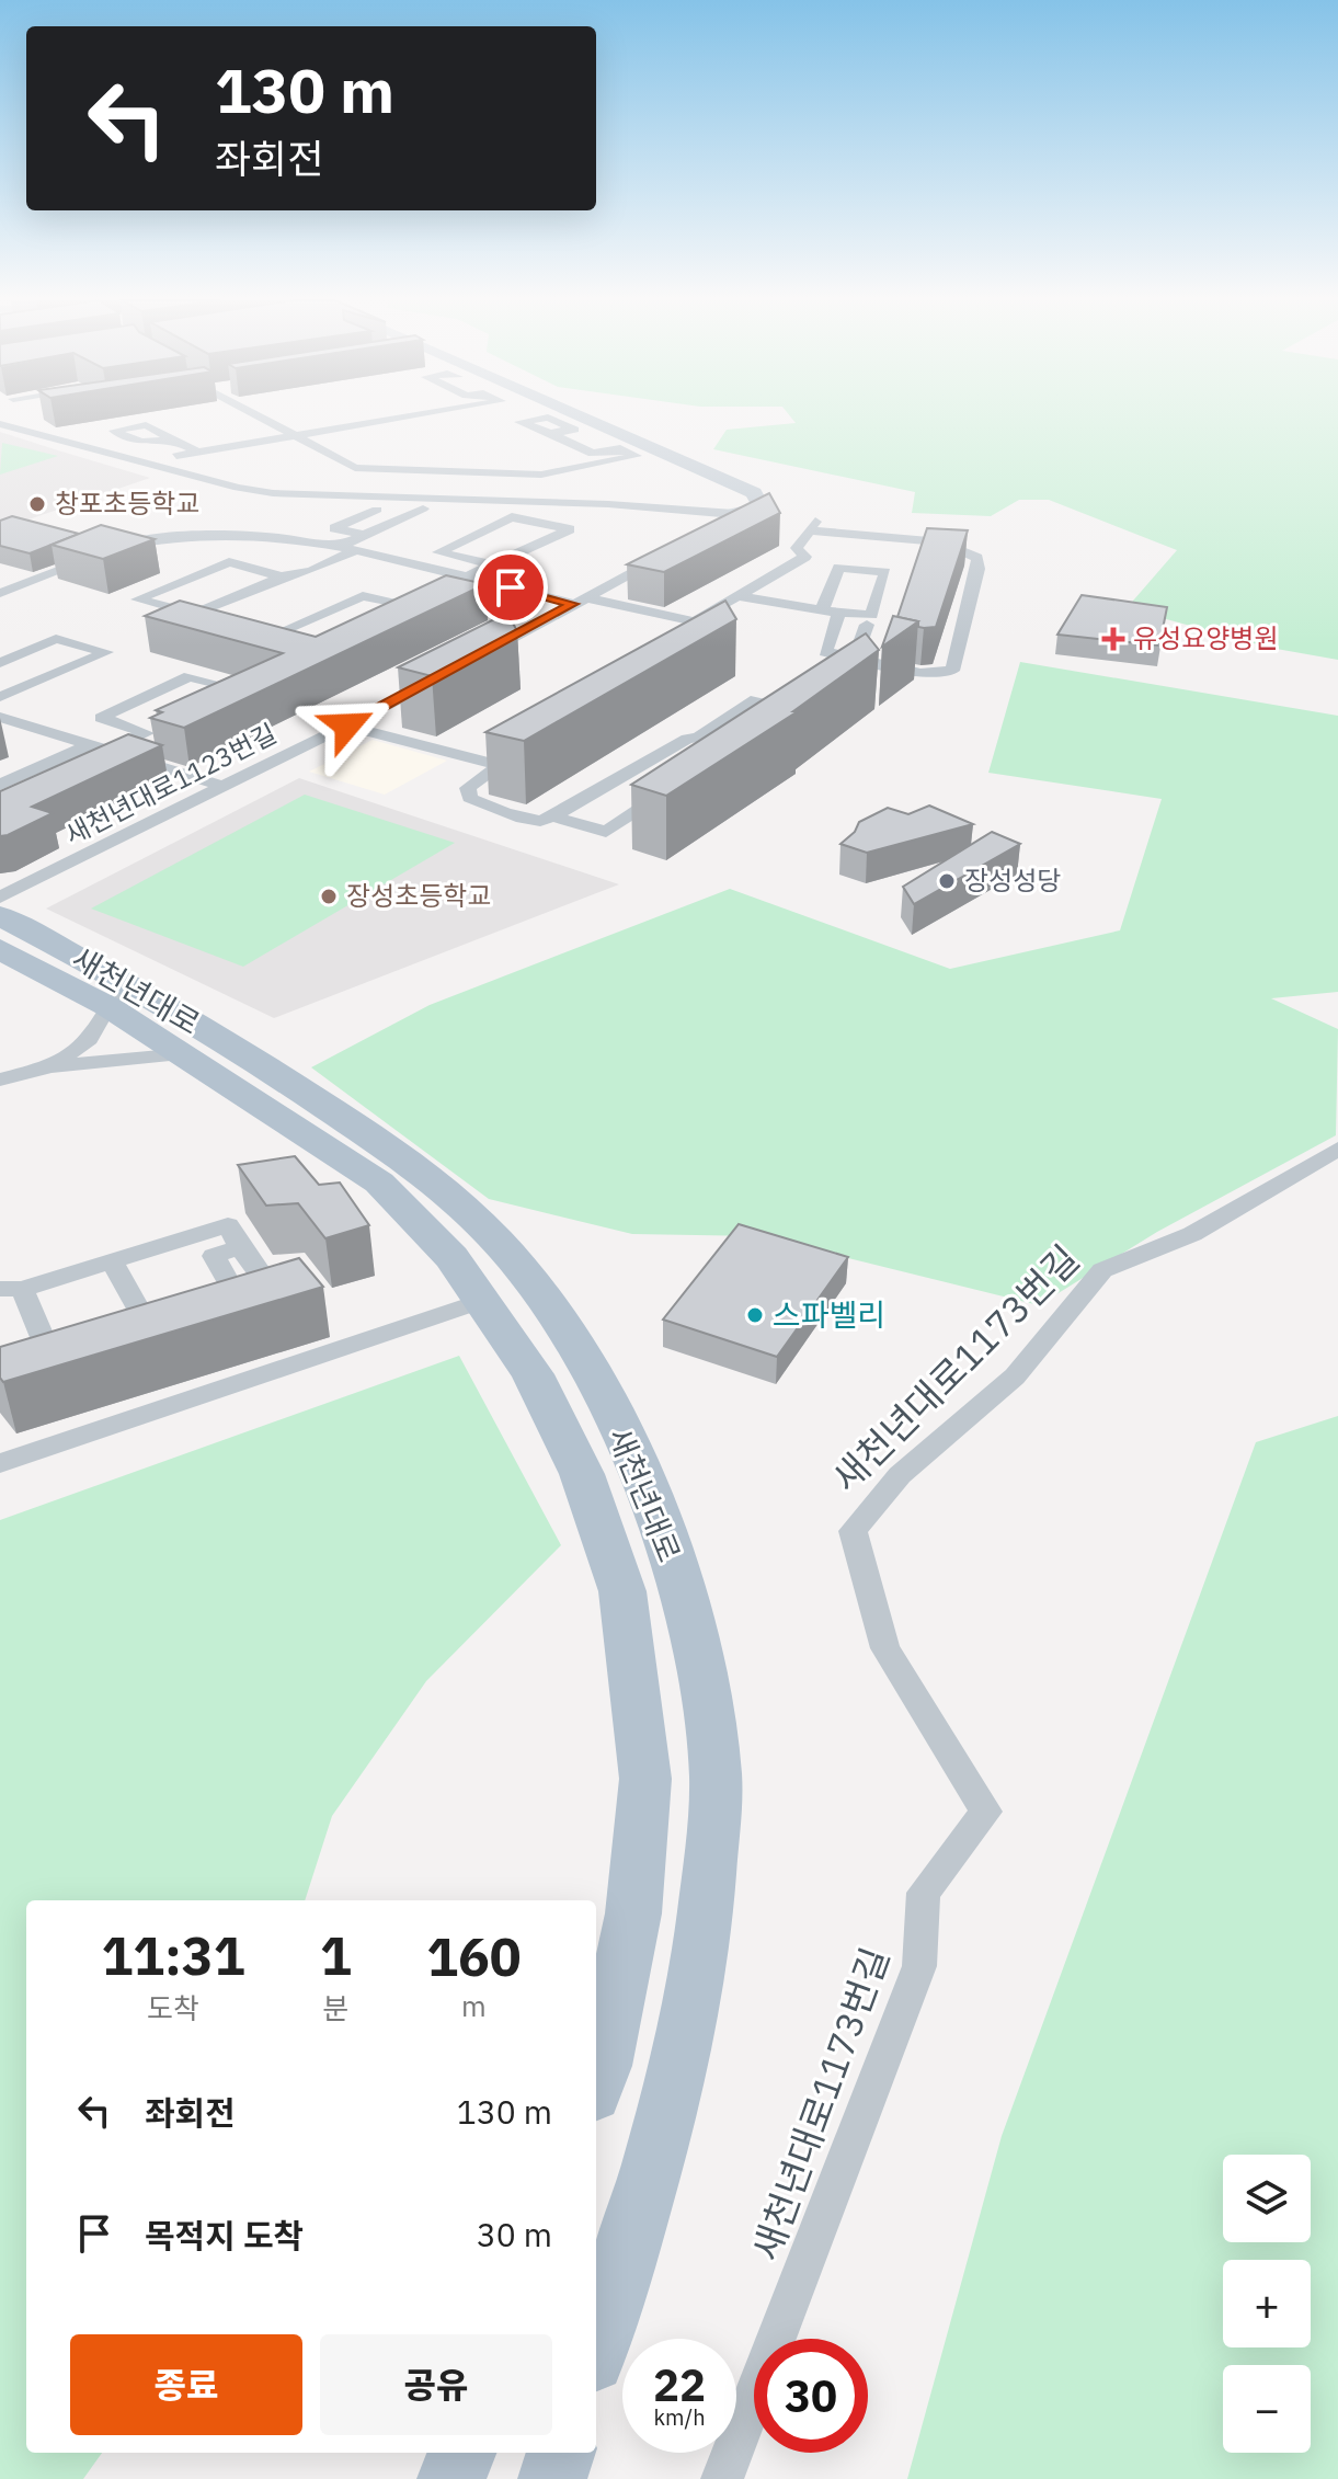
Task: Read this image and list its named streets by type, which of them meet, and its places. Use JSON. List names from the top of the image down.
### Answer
{
  "streets": {
    "main road": ["새천년대로"],
    "street": ["새천년대로1123번길", "새천년대로1173번길"]
  },
  "places": {
    "other": [
      "창포초등학교",
      "장성성당",
      "장성초등학교",
      "스파벨리"
    ],
    "health": ["유성요양병원"]
  },
  "page": {
    "turn": ["130 m", "좌회전"],
    "eta": [
      "11:31",
      "도착",
      "1",
      "분",
      "160",
      "m"
    ],
    "list": [
      {
        "name": "좌회전",
        "value": "130 m"
      },
      {
        "name": "목적지 도착",
        "value": "30 m"
      }
    ],
    "map_buttons": ["+", "−"],
    "buttons": ["종료", "공유"],
    "speed": "22 km/h",
    "limit": "30"
  }
}
